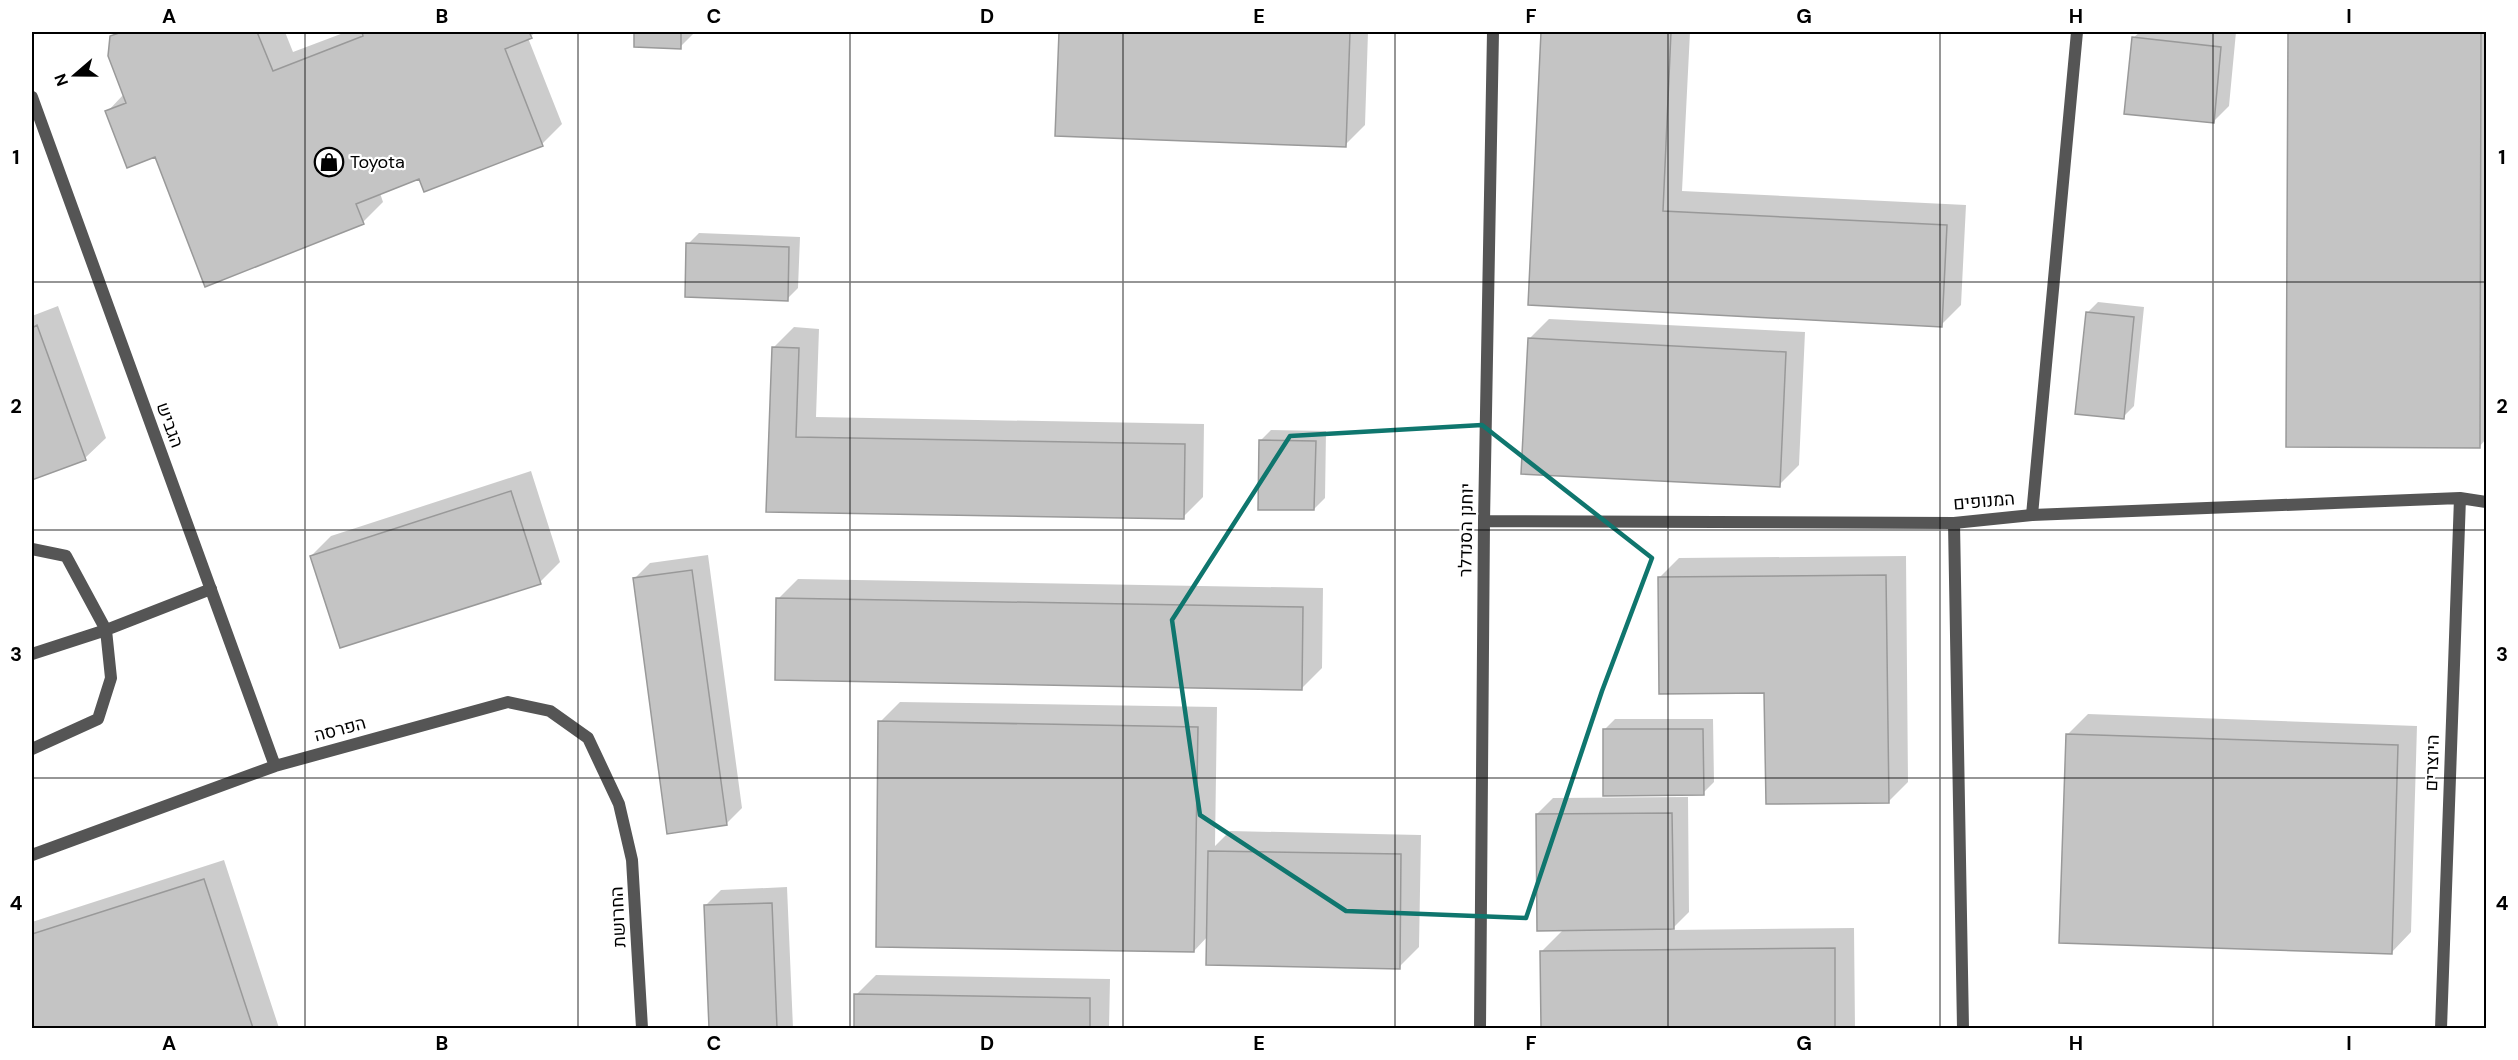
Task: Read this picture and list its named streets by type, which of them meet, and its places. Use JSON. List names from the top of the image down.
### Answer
{
  "streets": {
    "street": [
      "הגביש",
      "המנופים",
      "יוחנן הסנדלר",
      "הפרסה",
      "היוצרים",
      "החרושת"
    ]
  },
  "crossings": [
    ["הגביש", "הפרסה"],
    ["המנופים", "יוחנן הסנדלר"],
    ["המנופים", "היוצרים"],
    ["הפרסה", "החרושת"]
  ],
  "places": {
    "shop": ["Toyota"]
  },
  "north": "left",
  "grid": {
    "columns": [
      "A",
      "B",
      "C",
      "D",
      "E",
      "F",
      "G",
      "H",
      "I"
    ],
    "rows": [
      "1",
      "2",
      "3",
      "4"
    ]
  }
}
